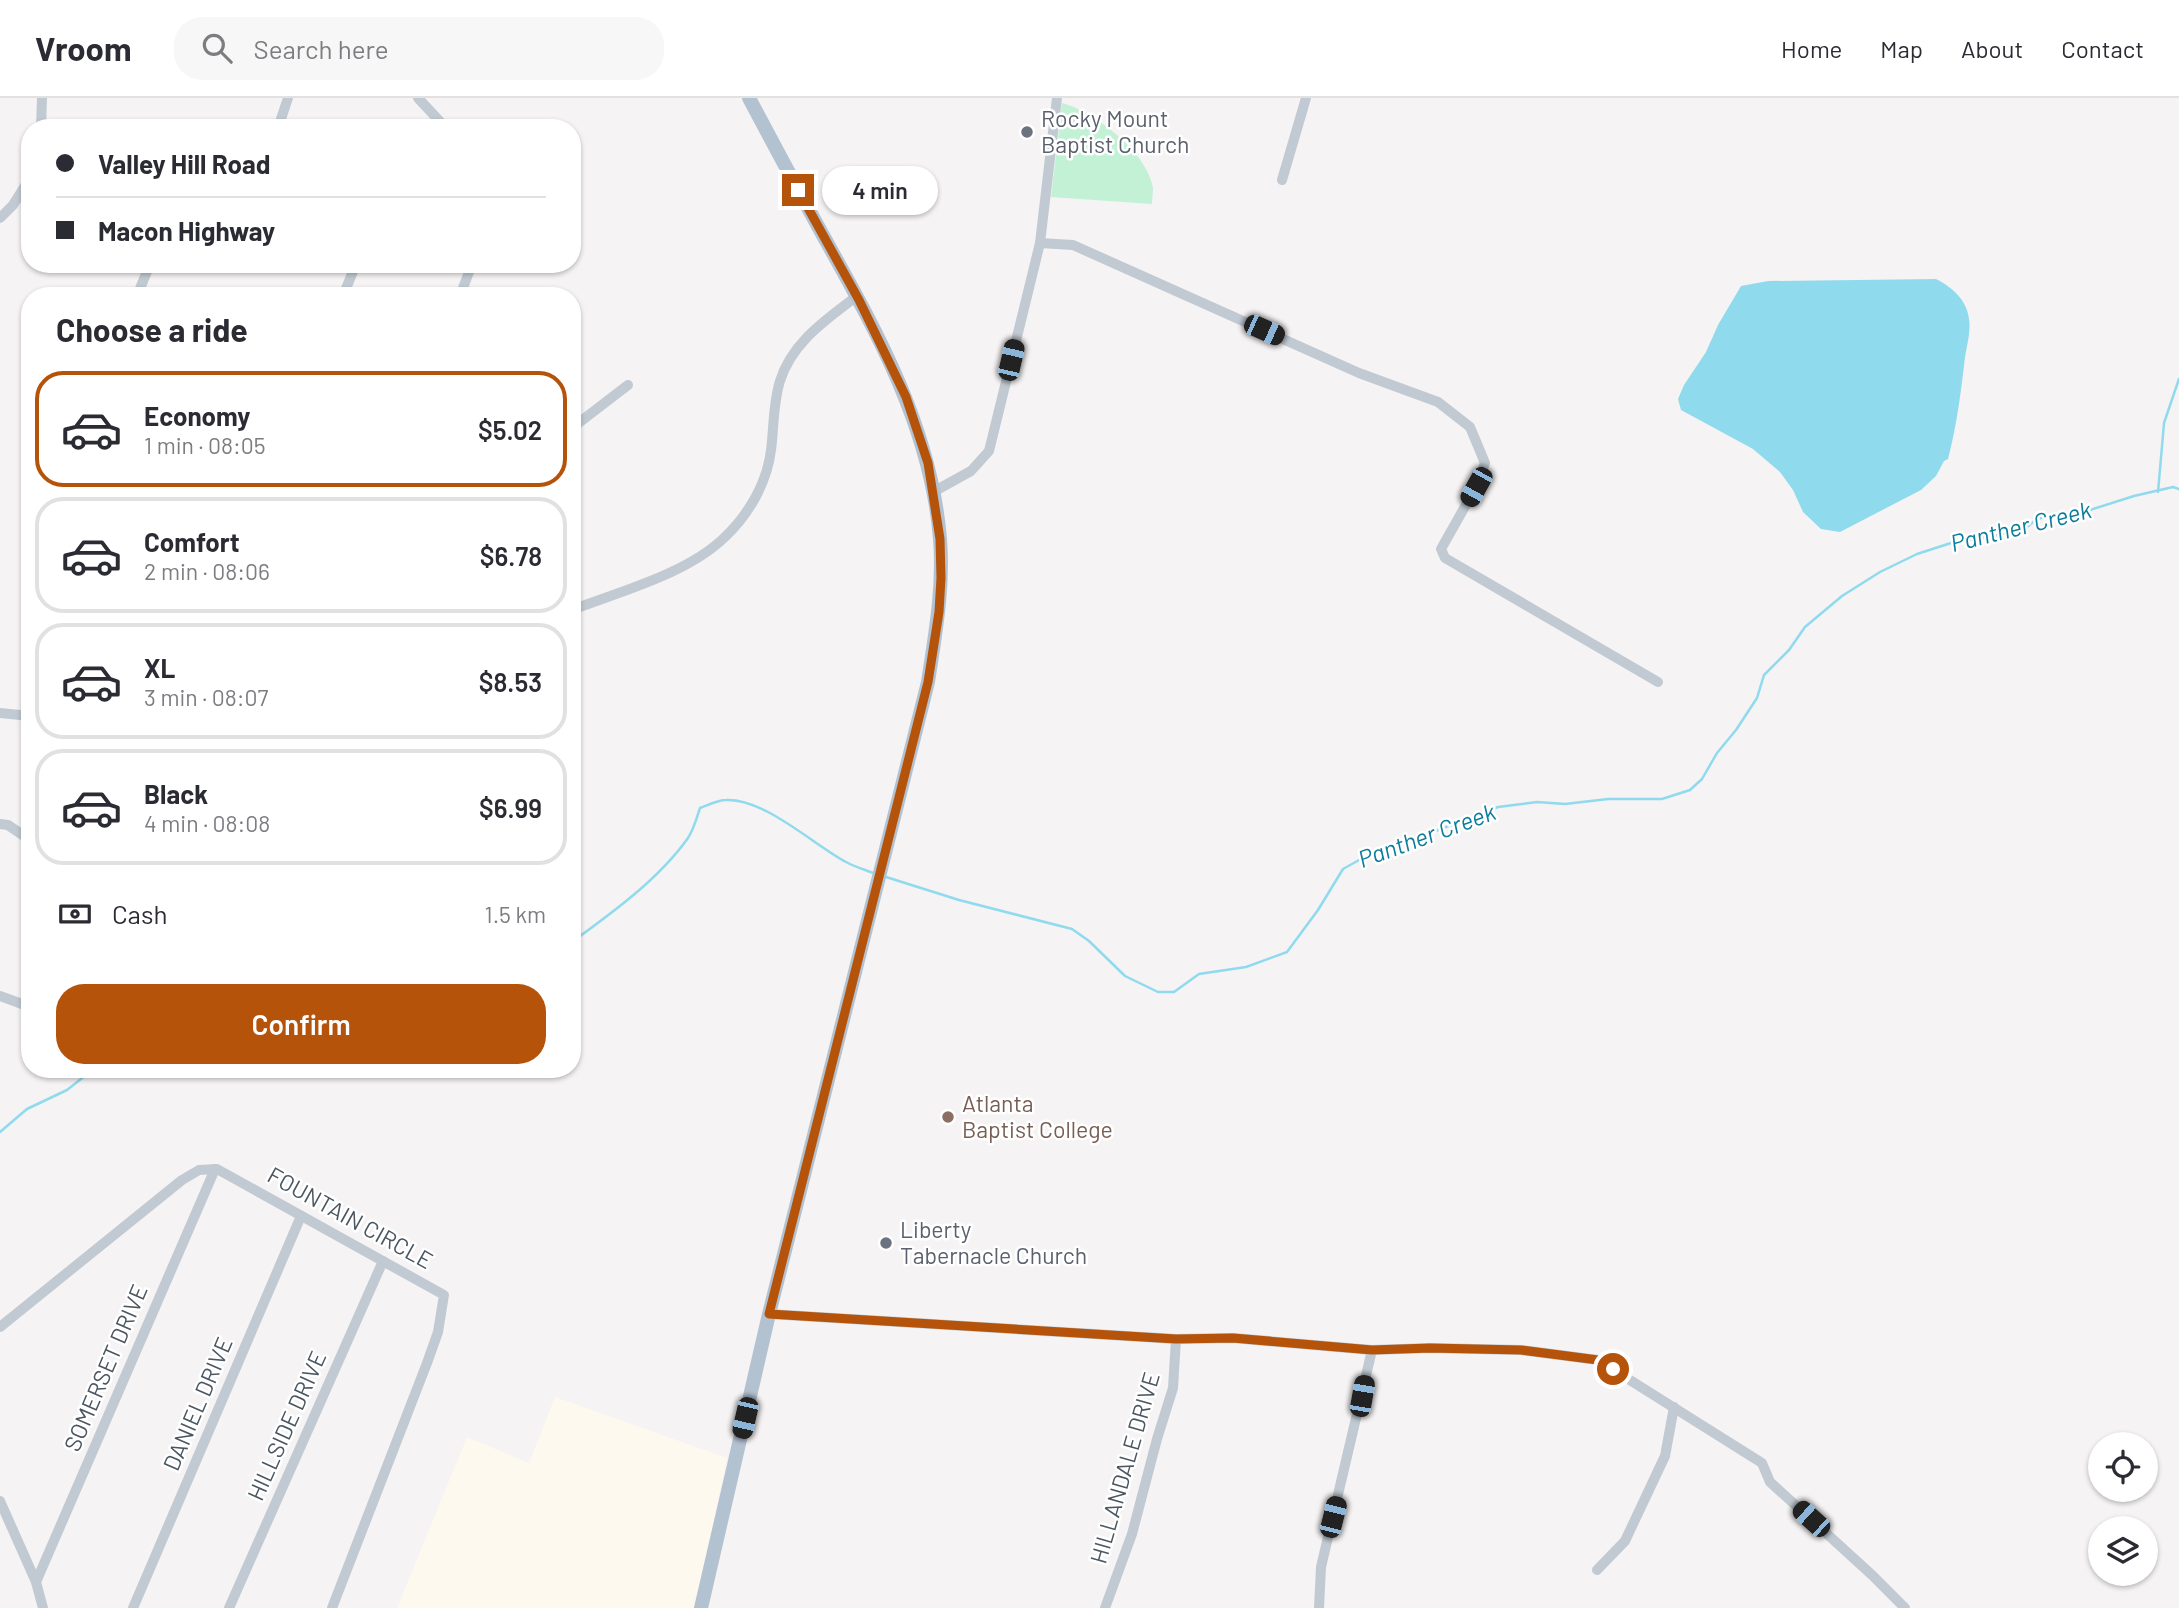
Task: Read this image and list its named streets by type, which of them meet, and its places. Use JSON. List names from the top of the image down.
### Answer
{
  "streets": {
    "street": [
      "FOUNTAIN CIRCLE",
      "SOMERSET DRIVE",
      "DANIEL DRIVE",
      "HILLSIDE DRIVE",
      "HILLANDALE DRIVE"
    ]
  },
  "crossings": [
    ["FOUNTAIN CIRCLE", "SOMERSET DRIVE"],
    ["FOUNTAIN CIRCLE", "DANIEL DRIVE"],
    ["FOUNTAIN CIRCLE", "HILLSIDE DRIVE"]
  ],
  "water": ["Panther Creek"],
  "places": ["Rocky Mount Baptist Church", "Atlanta Baptist College", "Liberty Tabernacle Church"],
  "page": {
    "header": "Vroom",
    "search": "Search here",
    "nav": [
      "Home",
      "Map",
      "About",
      "Contact"
    ],
    "banner": ["Valley Hill Road", "Macon Highway"],
    "bubble": "4 min",
    "heading": "Choose a ride",
    "list": [
      {
        "name": "Economy",
        "note": "1 min · 08:05",
        "value": "$5.02"
      },
      {
        "name": "Comfort",
        "note": "2 min · 08:06",
        "value": "$6.78"
      },
      {
        "name": "XL",
        "note": "3 min · 08:07",
        "value": "$8.53"
      },
      {
        "name": "Black",
        "note": "4 min · 08:08",
        "value": "$6.99"
      }
    ],
    "pay": ["Cash", "1.5 km"],
    "buttons": "Confirm"
  }
}
